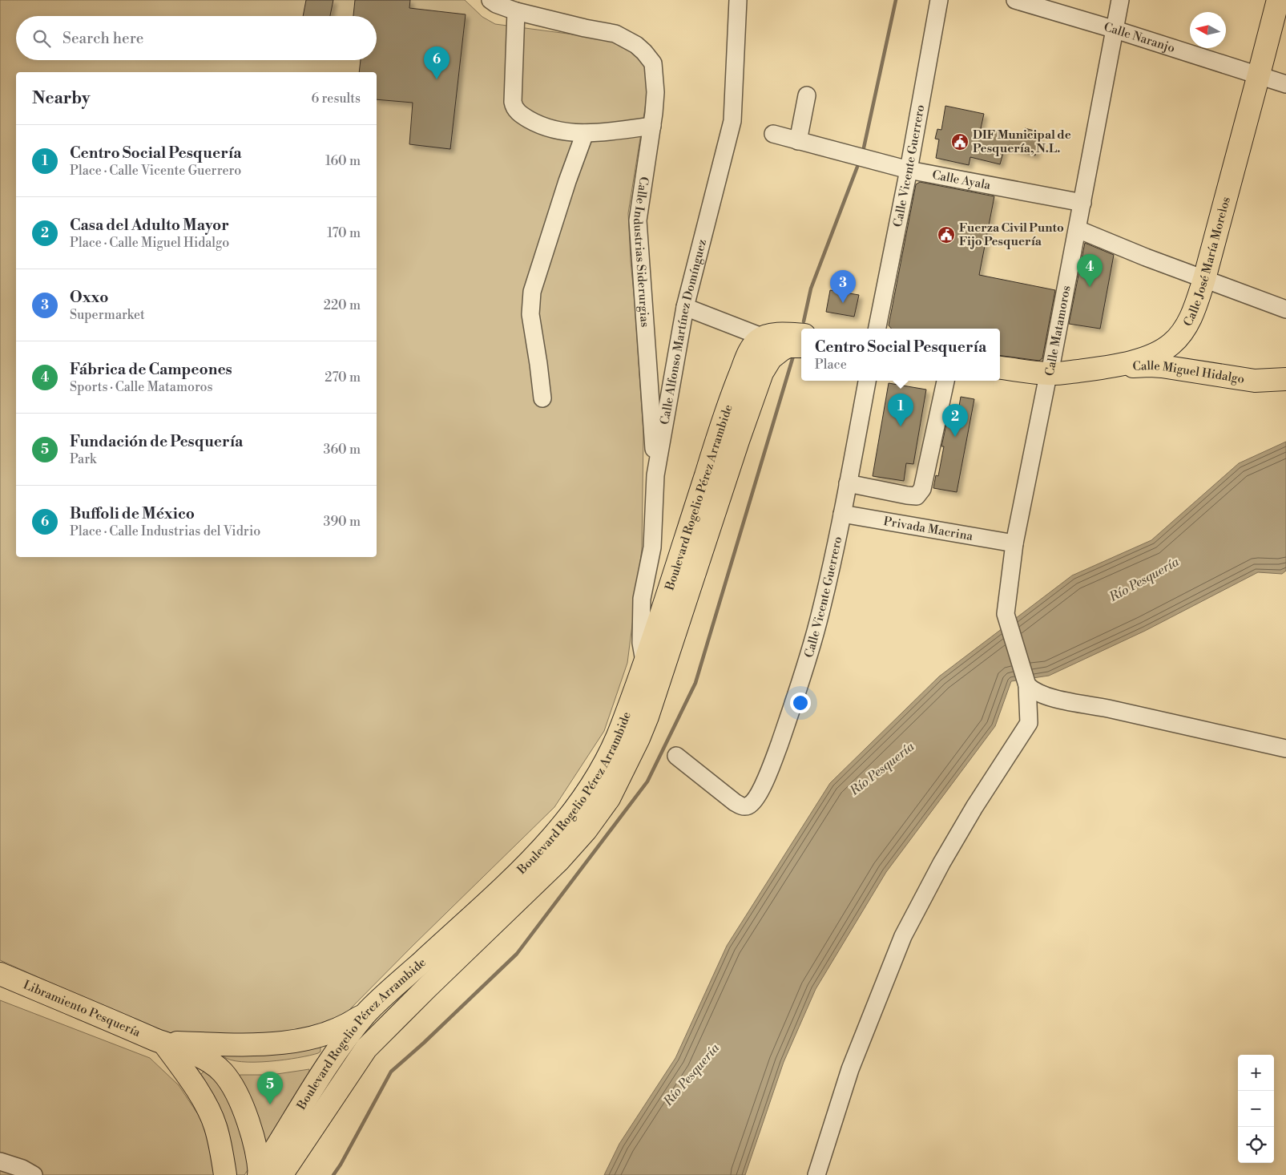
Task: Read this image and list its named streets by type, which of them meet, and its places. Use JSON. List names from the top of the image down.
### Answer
{
  "streets": {
    "main road": [
      "Calle José María Morelos",
      "Calle Miguel Hidalgo",
      "Boulevard Rogelio Pérez Arrambide",
      "Libramiento Pesquería"
    ],
    "street": [
      "Calle Naranjo",
      "Calle Vicente Guerrero",
      "Calle Ayala",
      "Calle Industrias Siderurgias",
      "Calle Matamoros",
      "Calle Alfonso Martínez Domínguez",
      "Privada Macrina"
    ]
  },
  "crossings": [
    ["Calle Naranjo", "Calle José María Morelos"],
    ["Calle Naranjo", "Calle Matamoros"],
    ["Calle Vicente Guerrero", "Calle Ayala"],
    ["Calle Vicente Guerrero", "Privada Macrina"],
    ["Calle Ayala", "Calle Matamoros"],
    ["Calle Industrias Siderurgias", "Calle Alfonso Martínez Domínguez"],
    ["Calle José María Morelos", "Calle Matamoros"],
    ["Calle José María Morelos", "Calle Miguel Hidalgo"],
    ["Calle Matamoros", "Calle Miguel Hidalgo"],
    ["Calle Matamoros", "Privada Macrina"],
    ["Calle Alfonso Martínez Domínguez", "Boulevard Rogelio Pérez Arrambide"],
    ["Boulevard Rogelio Pérez Arrambide", "Libramiento Pesquería"]
  ],
  "water": ["Río Pesquería"],
  "places": {
    "public building": ["DIF Municipal de Pesquería, N.L.", "Fuerza Civil Punto Fijo Pesquería"]
  },
  "north": "left",
  "page": {
    "search": "Search here",
    "pins": [
      "6",
      "4",
      "3",
      "1",
      "2",
      "5"
    ],
    "heading": ["Nearby", "6 results"],
    "list": [
      {
        "mark": "1",
        "name": "Centro Social Pesquería",
        "note": "Place · Calle Vicente Guerrero",
        "value": "160 m"
      },
      {
        "mark": "2",
        "name": "Casa del Adulto Mayor",
        "note": "Place · Calle Miguel Hidalgo",
        "value": "170 m"
      },
      {
        "mark": "3",
        "name": "Oxxo",
        "note": "Supermarket",
        "value": "220 m"
      },
      {
        "mark": "4",
        "name": "Fábrica de Campeones",
        "note": "Sports · Calle Matamoros",
        "value": "270 m"
      },
      {
        "mark": "5",
        "name": "Fundación de Pesquería",
        "note": "Park",
        "value": "360 m"
      },
      {
        "mark": "6",
        "name": "Buffoli de México",
        "note": "Place · Calle Industrias del Vidrio",
        "value": "390 m"
      }
    ],
    "popup": ["Centro Social Pesquería", "Place"],
    "map_buttons": ["+", "−"]
  }
}
